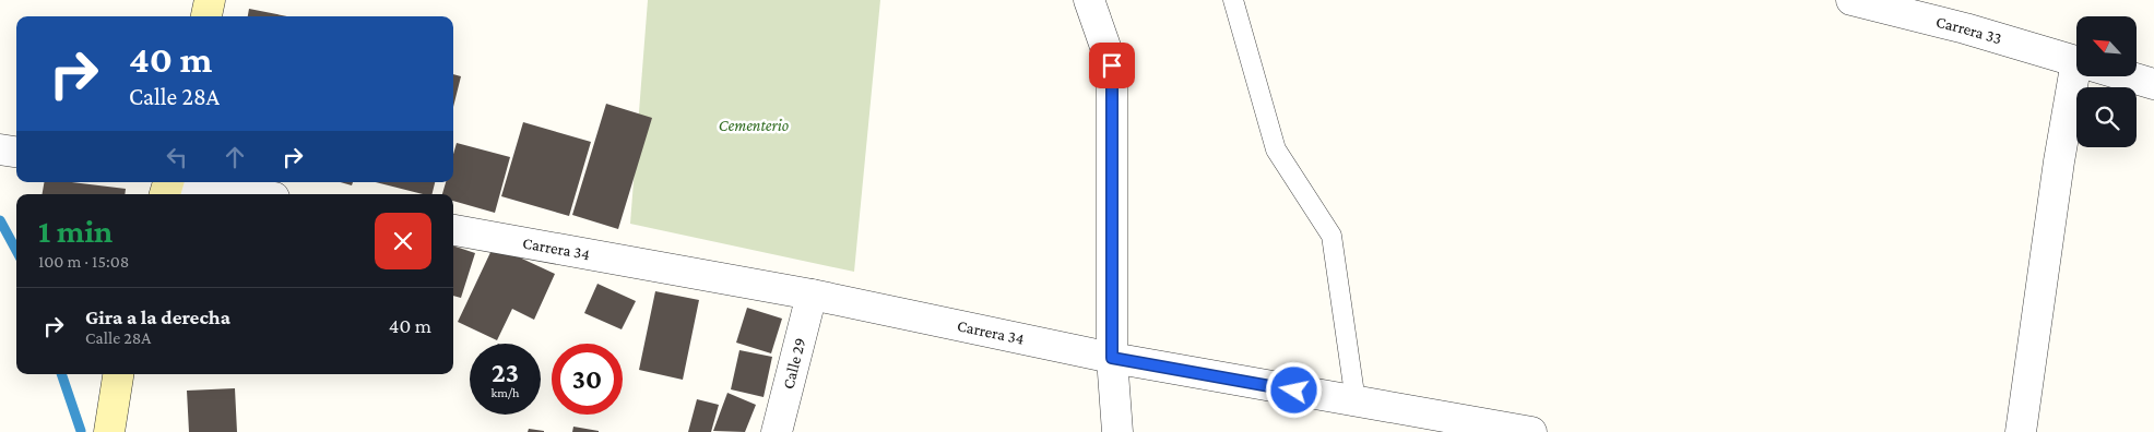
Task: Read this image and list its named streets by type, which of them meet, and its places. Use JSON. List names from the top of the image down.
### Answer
{
  "streets": {
    "street": ["Carrera 33", "Carrera 34", "Calle 29"]
  },
  "crossings": [
    ["Carrera 34", "Calle 29"]
  ],
  "parks": ["Cementerio"],
  "north": "top left",
  "page": {
    "turn": ["40 m", "Calle 28A"],
    "heading": ["1 min", "100 m · 15:08"],
    "list": [
      {
        "name": "Gira a la derecha",
        "note": "Calle 28A",
        "value": "40 m"
      }
    ],
    "speed": "23 km/h",
    "limit": "30"
  }
}
